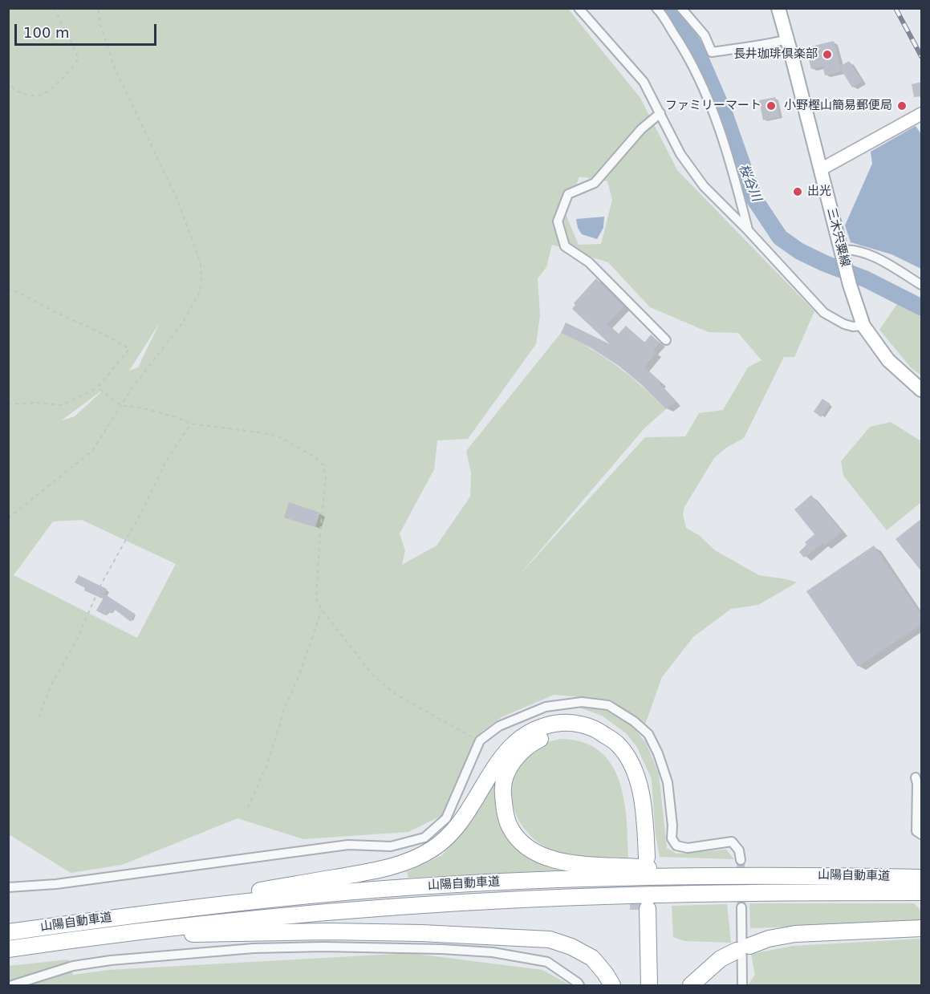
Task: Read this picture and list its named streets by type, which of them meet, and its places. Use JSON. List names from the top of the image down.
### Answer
{
  "streets": {
    "highway": ["山陽自動車道"],
    "main road": ["三木宍粟線"]
  },
  "water": ["桜谷川"],
  "places": [
    "長井珈琲倶楽部",
    "ファミリーマート",
    "小野樫山簡易郵便局",
    "出光"
  ],
  "scale_bar": "100 m"
}
